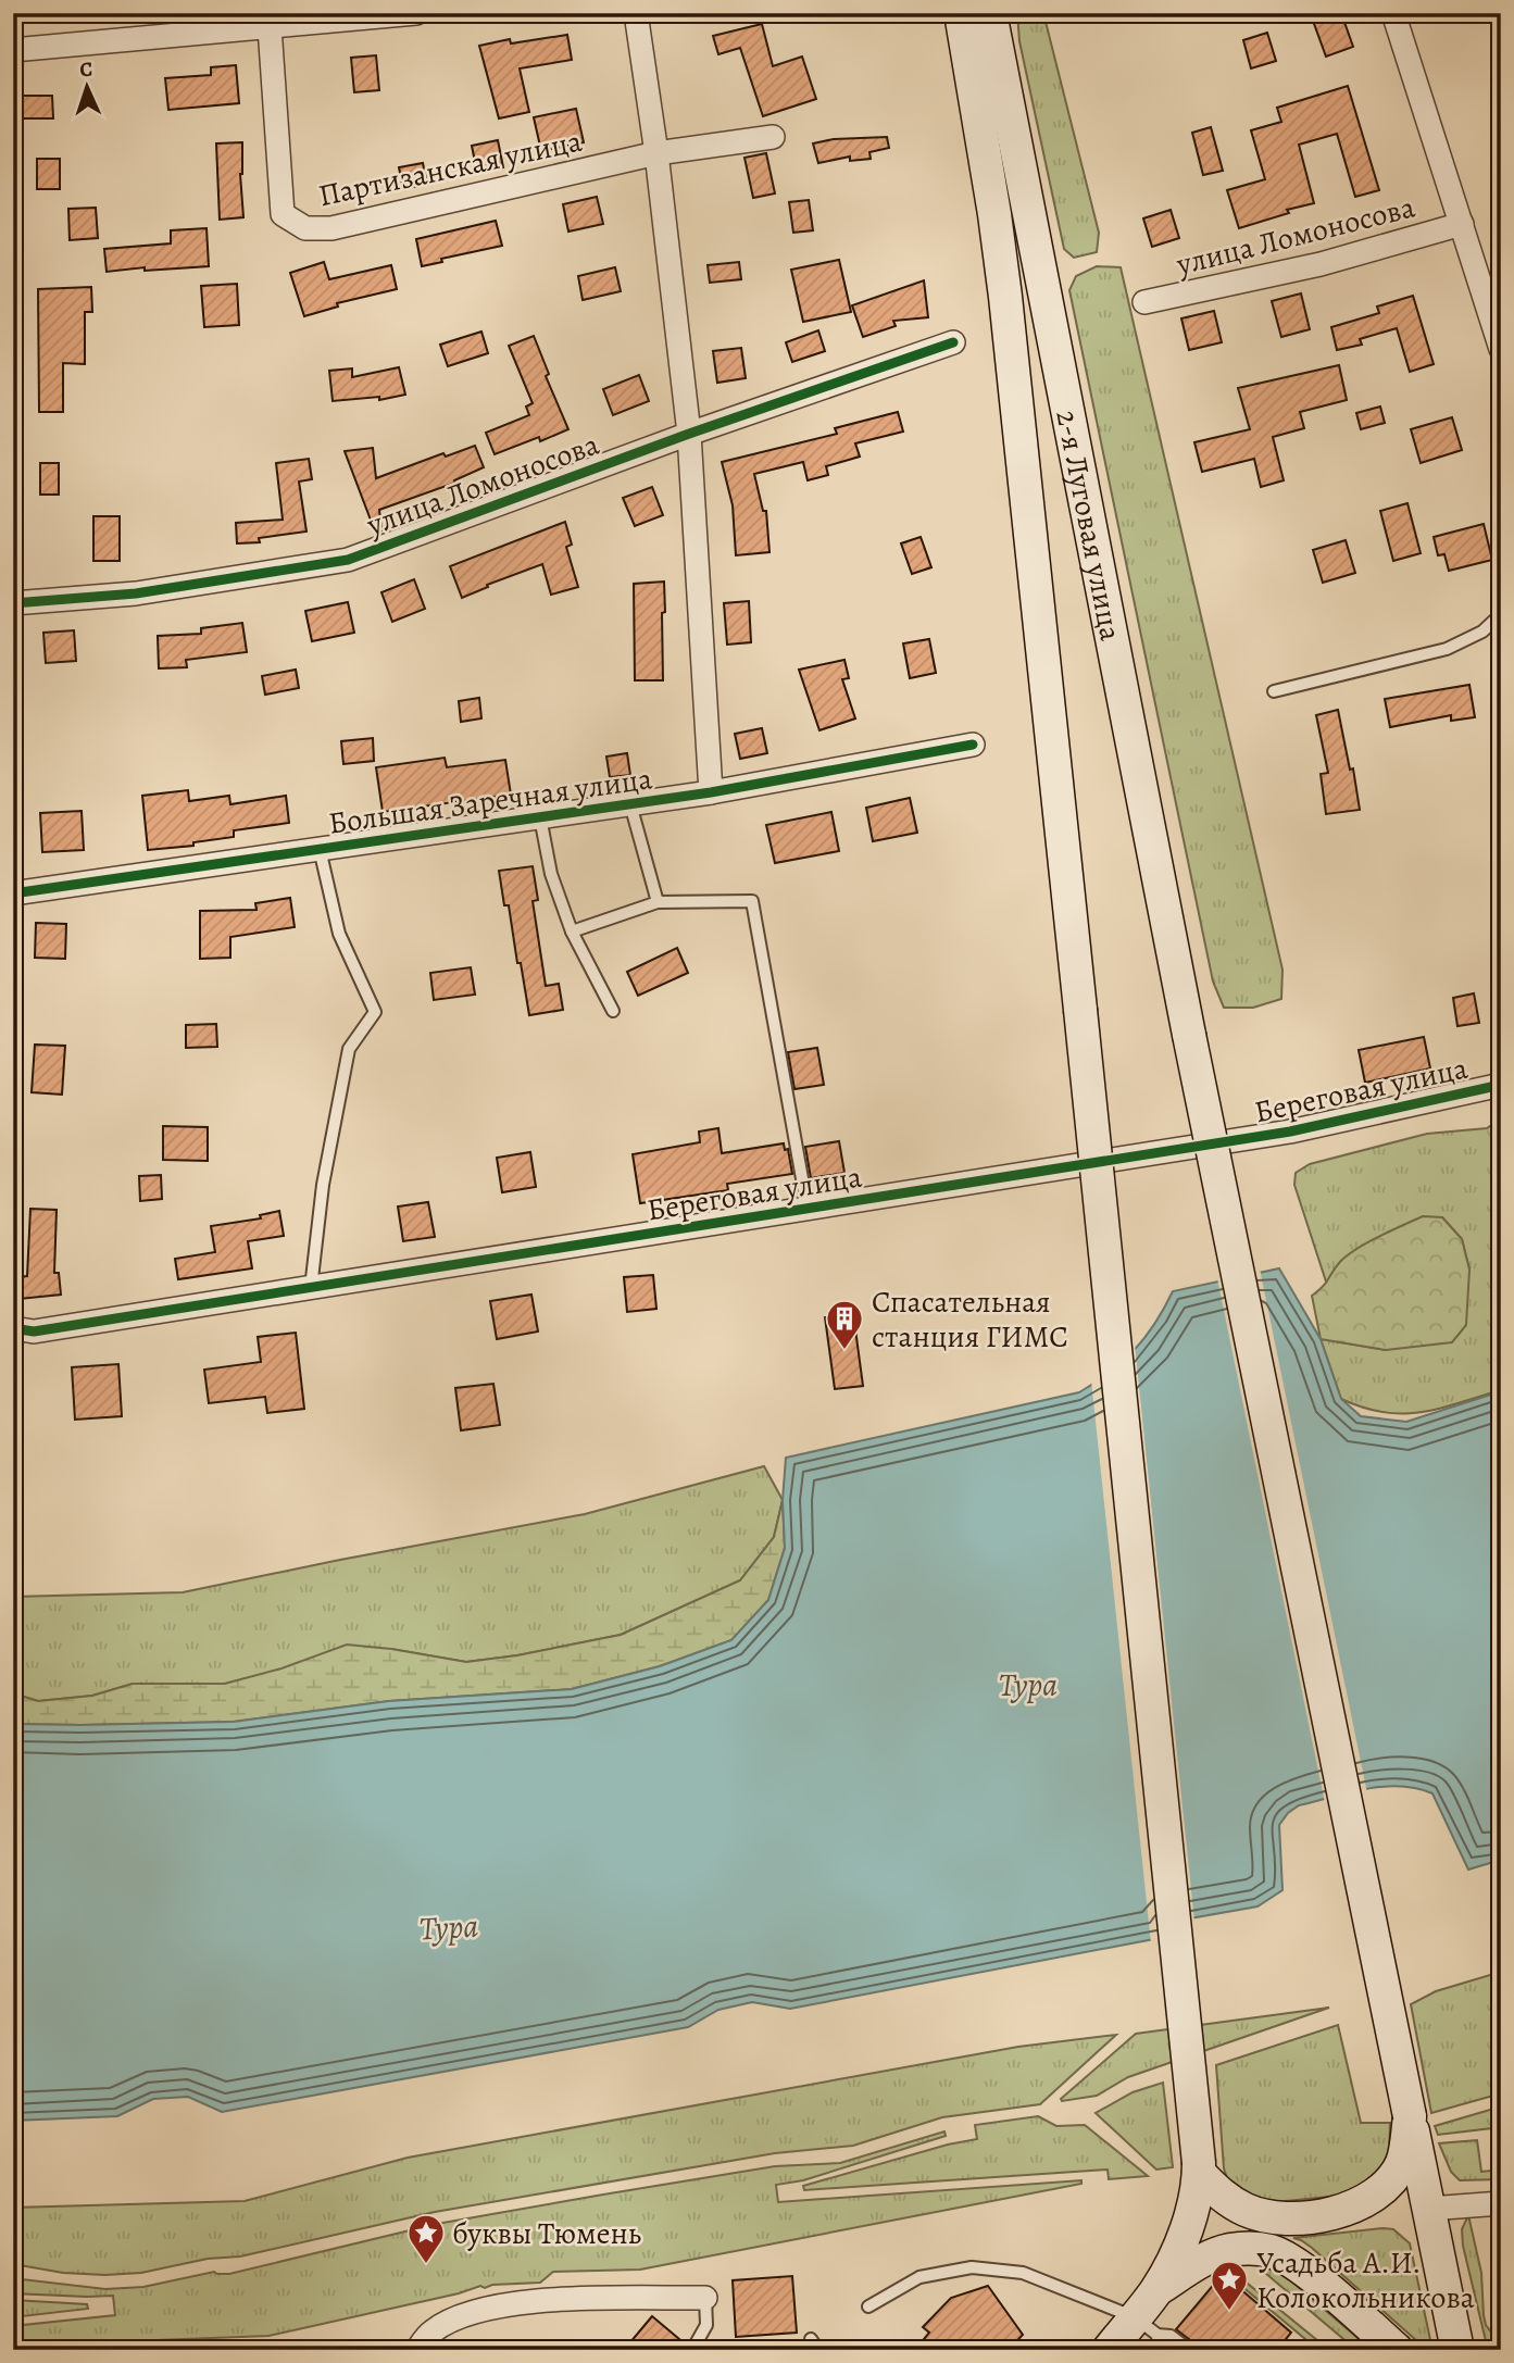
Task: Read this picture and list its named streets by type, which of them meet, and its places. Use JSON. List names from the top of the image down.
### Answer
{
  "streets": {
    "main road": ["2-я Луговая улица"],
    "street": [
      "Партизанская улица",
      "улица Ломоносова",
      "Большая Заречная улица",
      "Береговая улица"
    ]
  },
  "water": ["Тура"],
  "places": {
    "building": ["Спасательная станция ГИМС"],
    "place": ["буквы Тюмень", "Усадьба А.И. Колокольникова"]
  },
  "north": "top"
}
